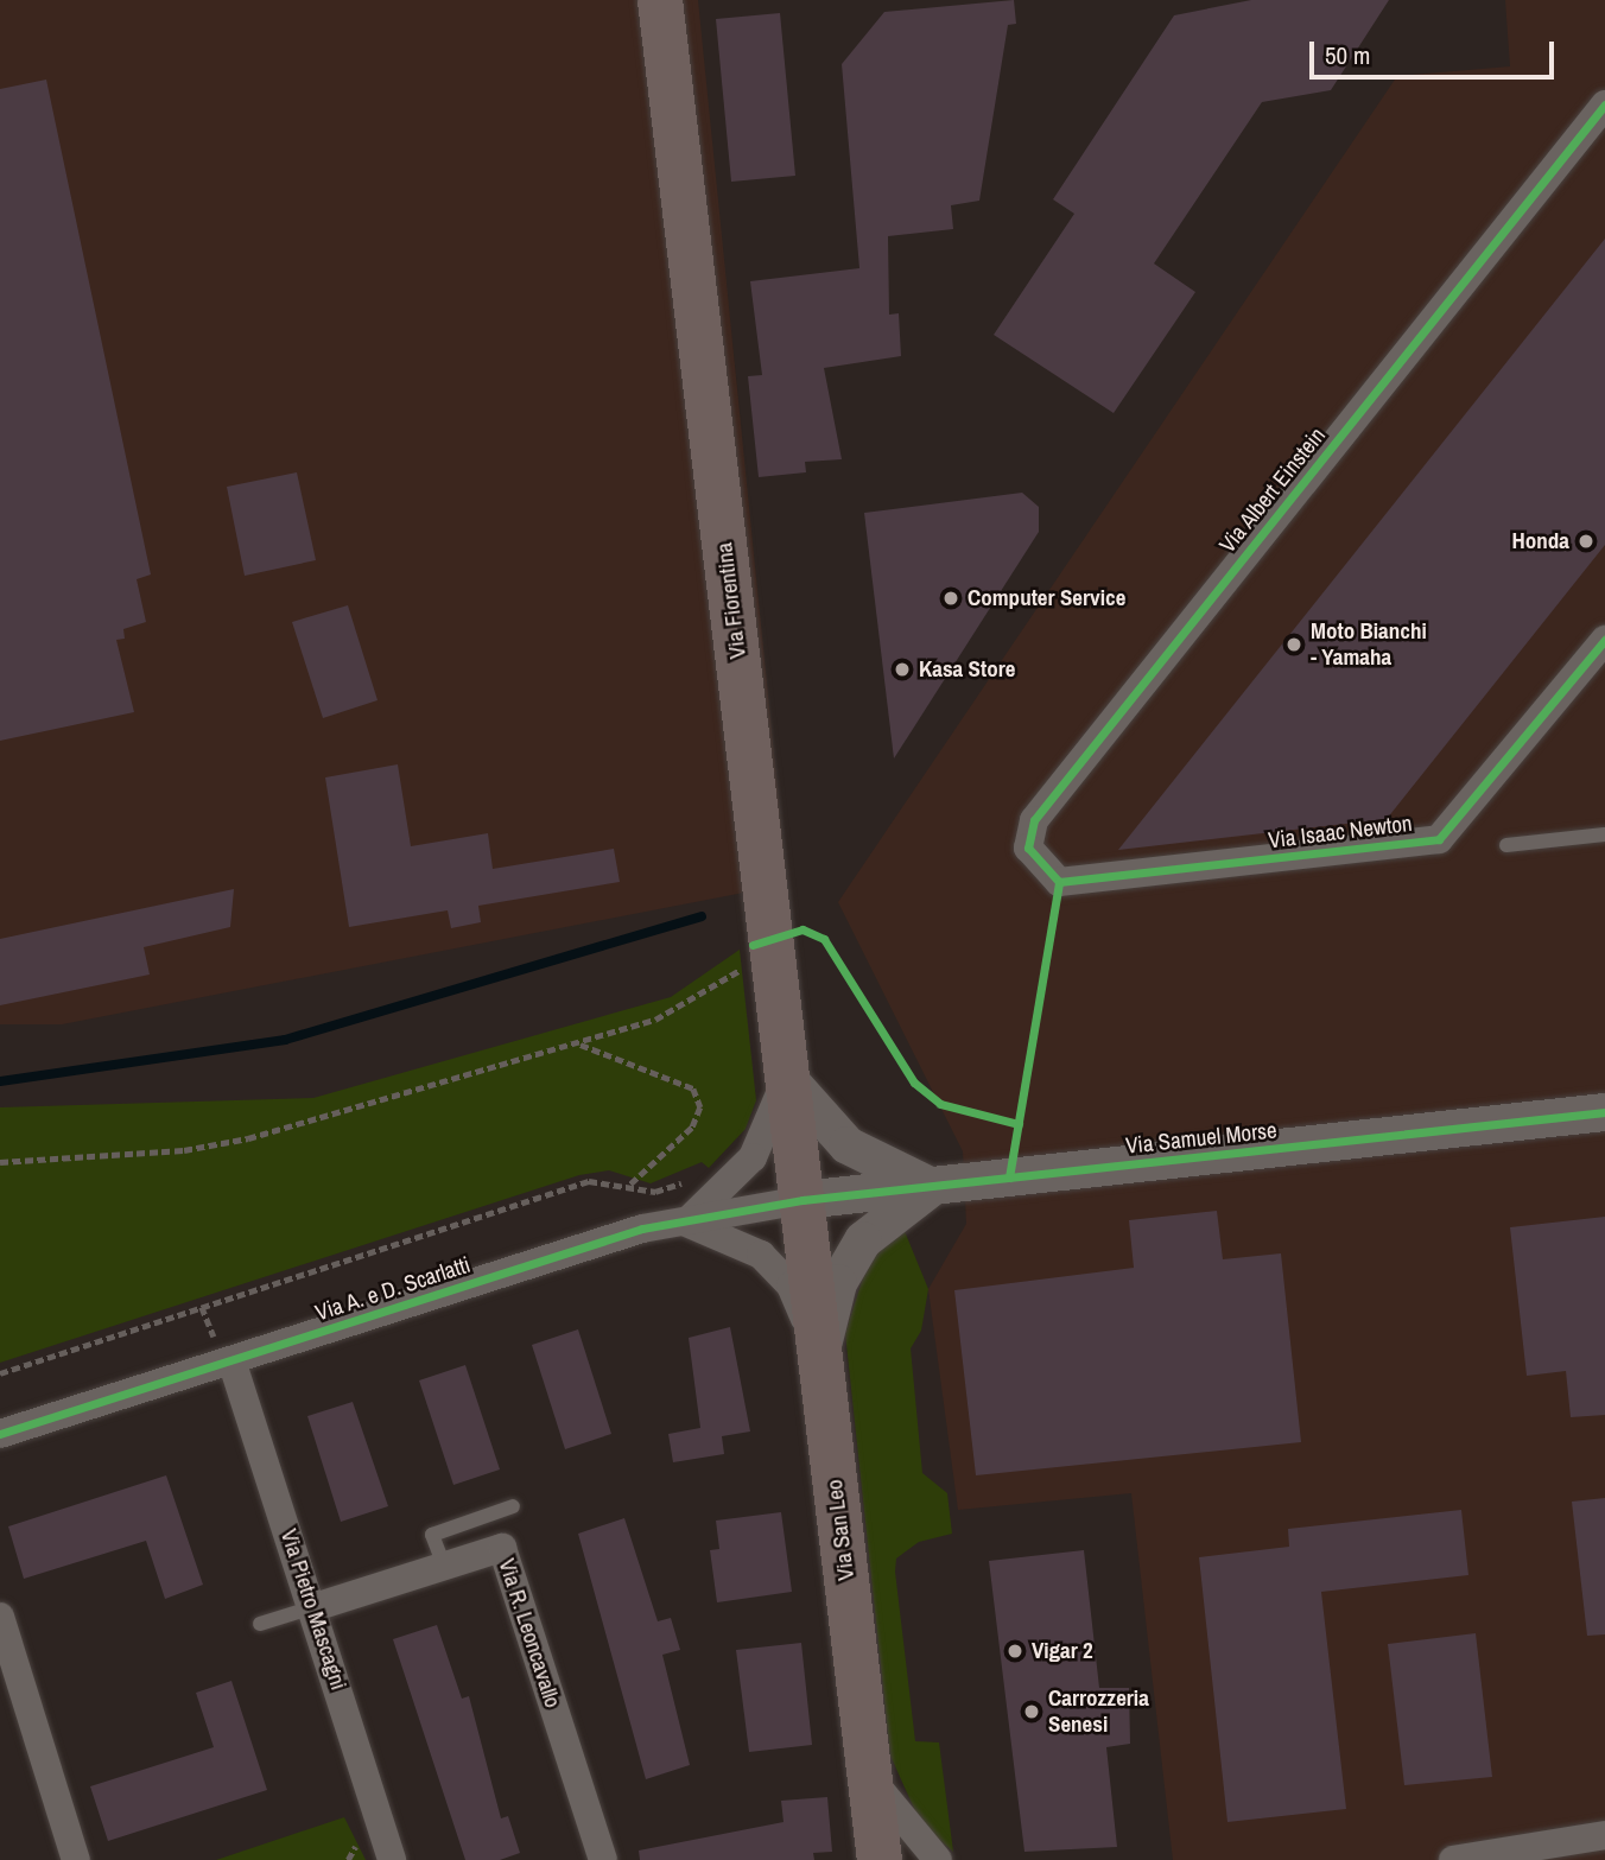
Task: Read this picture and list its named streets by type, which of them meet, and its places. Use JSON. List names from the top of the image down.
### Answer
{
  "streets": {
    "main road": ["Via Fiorentina", "Via San Leo"],
    "street": [
      "Via Albert Einstein",
      "Via Isaac Newton",
      "Via Samuel Morse",
      "Via A. e D. Scarlatti",
      "Via Pietro Mascagni",
      "Via R. Leoncavallo"
    ]
  },
  "crossings": [
    ["Via Albert Einstein", "Via Isaac Newton"],
    ["Via Fiorentina", "Via Samuel Morse"],
    ["Via Fiorentina", "Via A. e D. Scarlatti"],
    ["Via Fiorentina", "Via San Leo"],
    ["Via Samuel Morse", "Via A. e D. Scarlatti"],
    ["Via Samuel Morse", "Via San Leo"],
    ["Via A. e D. Scarlatti", "Via San Leo"],
    ["Via A. e D. Scarlatti", "Via Pietro Mascagni"],
    ["Via Pietro Mascagni", "Via R. Leoncavallo"]
  ],
  "places": [
    "Honda",
    "Computer Service",
    "Moto Bianchi - Yamaha",
    "Kasa Store",
    "Vigar 2",
    "Carrozzeria Senesi"
  ],
  "scale_bar": "50 m"
}
